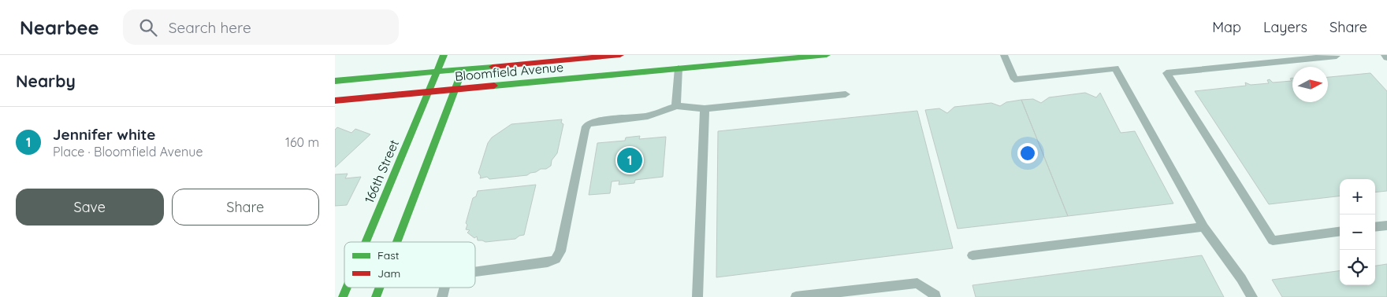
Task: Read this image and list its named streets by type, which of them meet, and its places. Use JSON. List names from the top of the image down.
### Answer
{
  "streets": {
    "main road": ["Bloomfield Avenue", "166th Street"]
  },
  "crossings": [
    ["Bloomfield Avenue", "166th Street"]
  ],
  "legend": ["Fast", "Jam"],
  "north": "right",
  "page": {
    "header": "Nearbee",
    "search": "Search here",
    "nav": ["Map", "Layers", "Share"],
    "heading": "Nearby",
    "list": [
      {
        "mark": "1",
        "name": "Jennifer white",
        "note": "Place · Bloomfield Avenue",
        "value": "160 m"
      }
    ],
    "pins": "1",
    "buttons": ["Save", "Share"],
    "map_buttons": ["+", "−"]
  }
}
